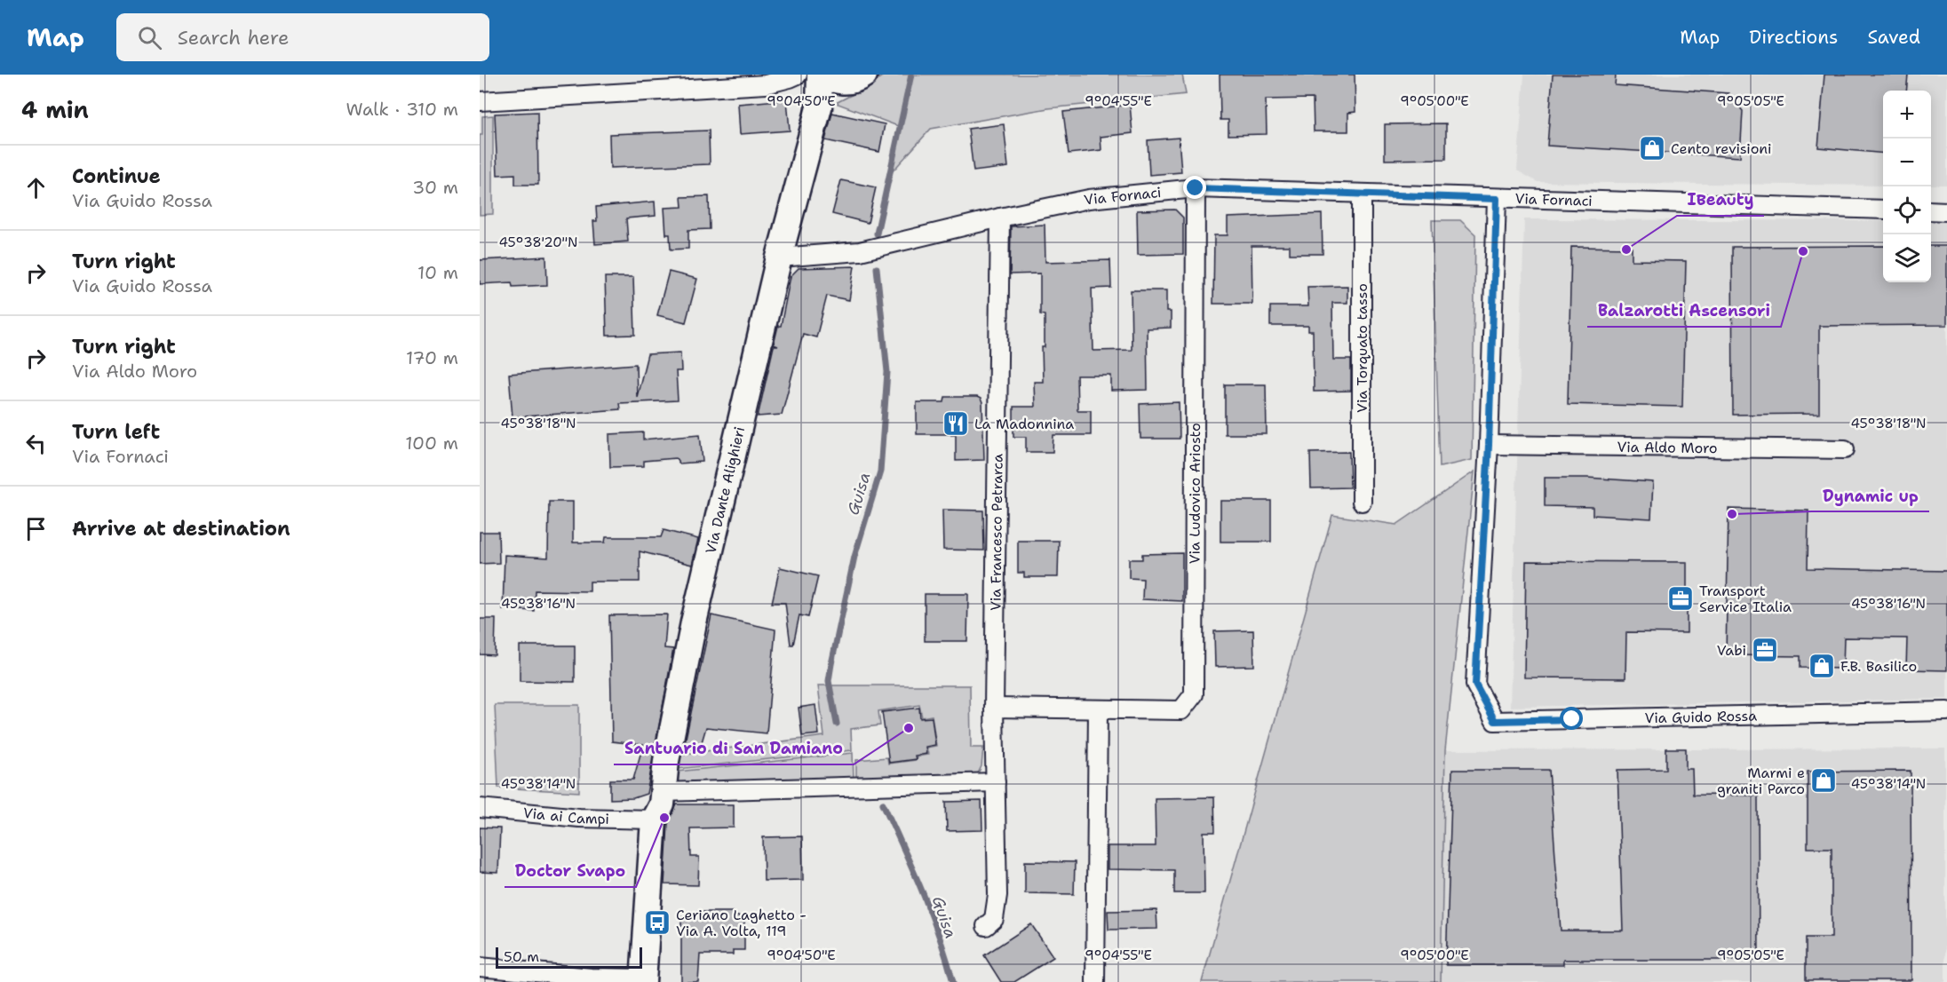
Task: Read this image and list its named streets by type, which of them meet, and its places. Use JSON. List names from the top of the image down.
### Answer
{
  "streets": {
    "street": [
      "Via Fornaci",
      "Via Torquato tasso",
      "Via Aldo Moro",
      "Via Dante Alighieri",
      "Via Ludovico Ariosto",
      "Via Francesco Petrarca",
      "Via Guido Rossa",
      "Via ai Campi"
    ]
  },
  "crossings": [
    ["Via Fornaci", "Via Torquato tasso"],
    ["Via Fornaci", "Via Dante Alighieri"],
    ["Via Fornaci", "Via Ludovico Ariosto"],
    ["Via Fornaci", "Via Francesco Petrarca"],
    ["Via Aldo Moro", "Via Guido Rossa"],
    ["Via Dante Alighieri", "Via ai Campi"],
    ["Via Ludovico Ariosto", "Via Francesco Petrarca"]
  ],
  "water": ["Guisa"],
  "places": {
    "shop": ["Cento revisioni", "F.B. Basilico", "Marmi e graniti Parco"],
    "other": [
      "IBeauty",
      "Balzarotti Ascensori",
      "Dynamic up",
      "Santuario di San Damiano",
      "Doctor Svapo"
    ],
    "restaurant": ["La Madonnina"],
    "office": ["Transport Service Italia", "Vabi"],
    "bus stop": ["Ceriano Laghetto - Via A. Volta, 119"]
  },
  "scale_bar": "50 m",
  "page": {
    "header": "Map",
    "search": "Search here",
    "nav": ["Map", "Directions", "Saved"],
    "heading": ["4 min", "Walk · 310 m"],
    "map_buttons": ["+", "−"],
    "list": [
      ["Continue", "Via Guido Rossa", "30 m"],
      ["Turn right", "Via Guido Rossa", "10 m"],
      ["Turn right", "Via Aldo Moro", "170 m"],
      ["Turn left", "Via Fornaci", "100 m"],
      "Arrive at destination"
    ],
    "scale": "50 m"
  },
  "coordinates": [
    "9°04'50\"E",
    "9°04'55\"E",
    "9°05'00\"E",
    "9°05'05\"E",
    "45°38'20\"N",
    "45°38'18\"N",
    "45°38'16\"N",
    "45°38'14\"N"
  ]
}
